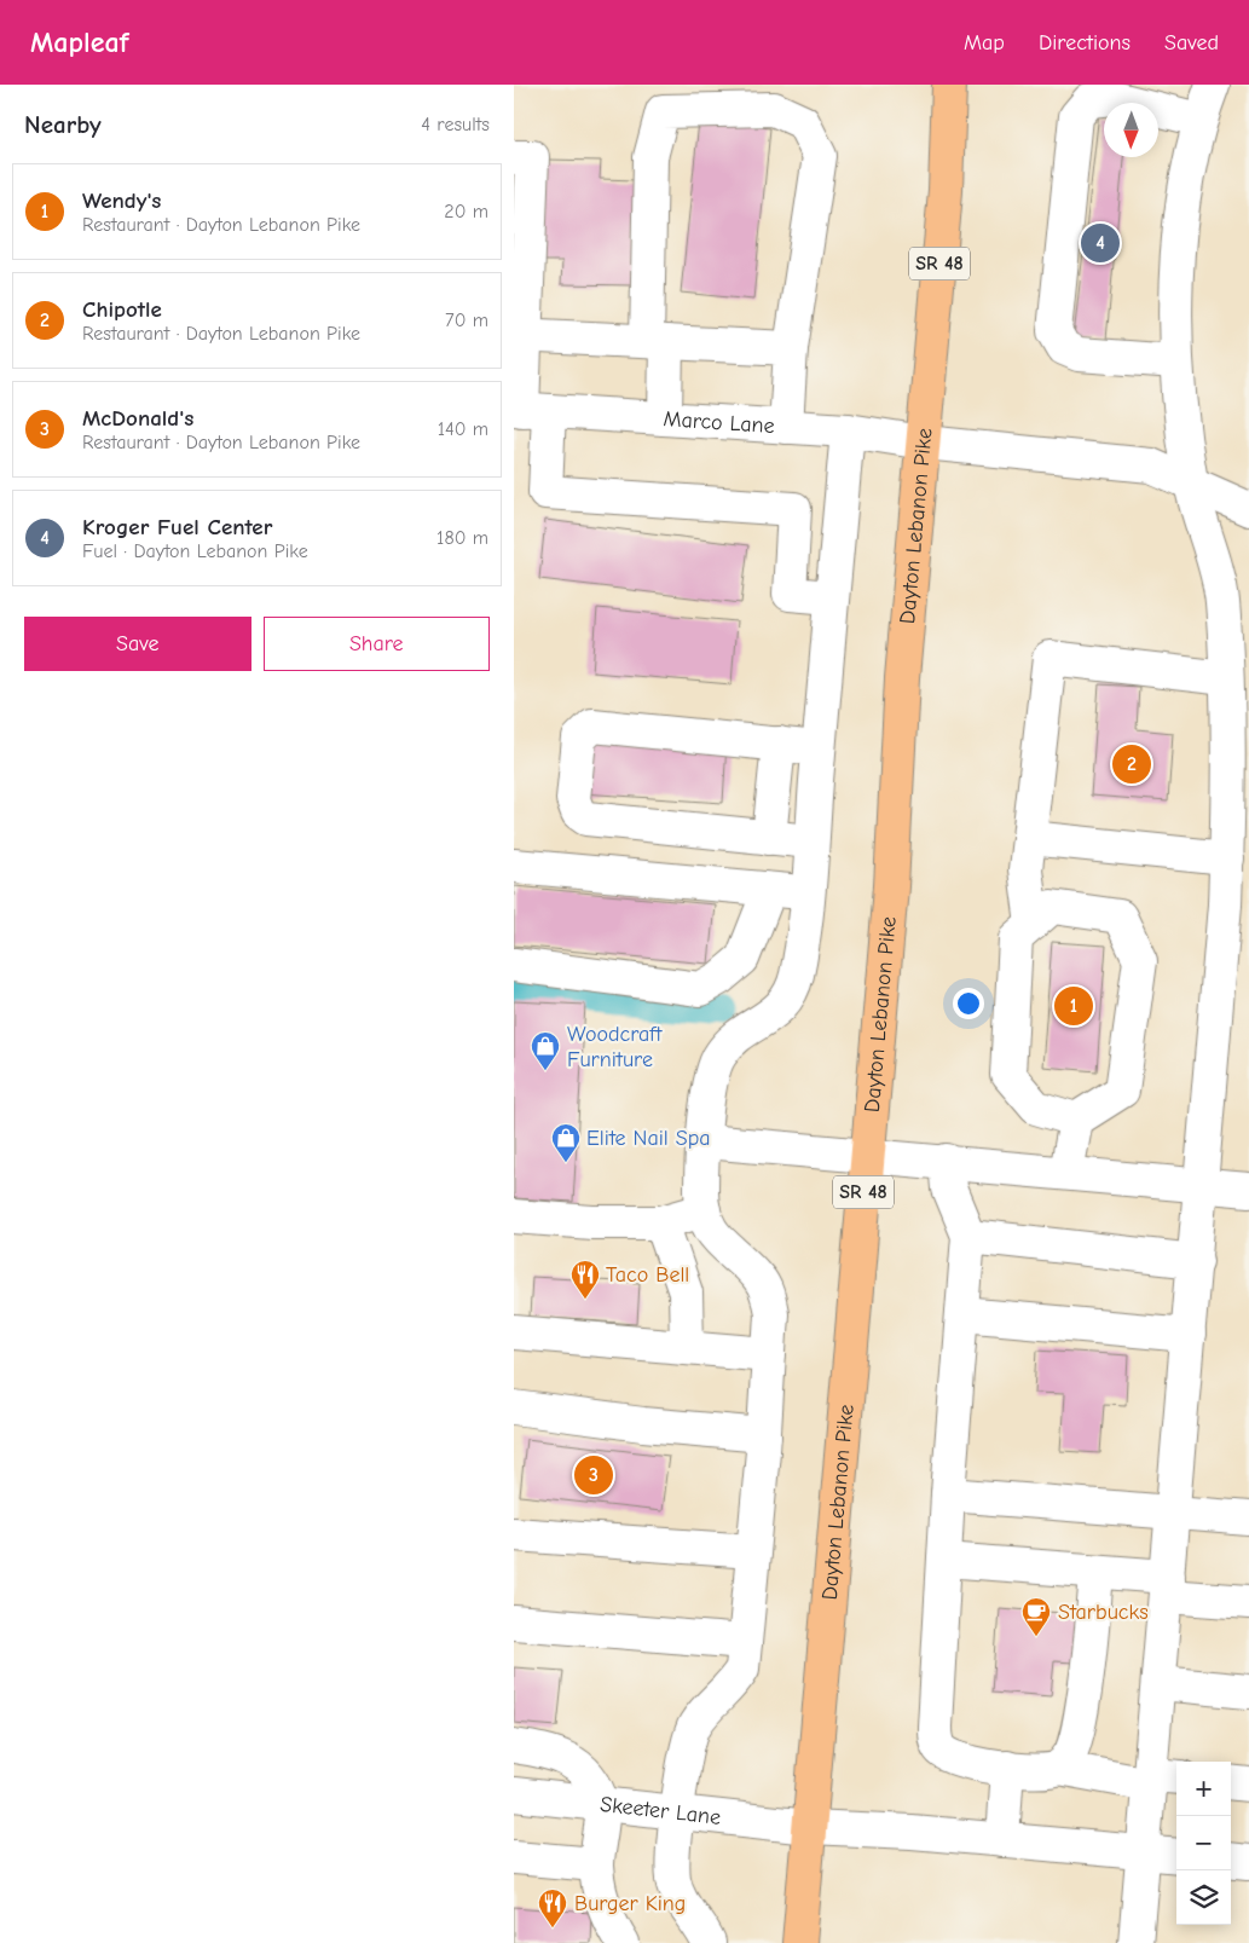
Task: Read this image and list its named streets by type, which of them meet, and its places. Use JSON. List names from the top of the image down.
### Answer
{
  "streets": {
    "main road": ["SR 48", "Dayton Lebanon Pike"],
    "street": ["Marco Lane", "Skeeter Lane"]
  },
  "crossings": [
    ["Marco Lane", "Dayton Lebanon Pike"],
    ["Dayton Lebanon Pike", "Skeeter Lane"]
  ],
  "places": {
    "shop": ["Woodcraft Furniture", "Elite Nail Spa"],
    "restaurant": ["Taco Bell", "Burger King"],
    "cafe": ["Starbucks"]
  },
  "north": "bottom",
  "page": {
    "header": "Mapleaf",
    "nav": ["Map", "Directions", "Saved"],
    "heading": ["Nearby", "4 results"],
    "list": [
      {
        "mark": "1",
        "name": "Wendy's",
        "note": "Restaurant · Dayton Lebanon Pike",
        "value": "20 m"
      },
      {
        "mark": "2",
        "name": "Chipotle",
        "note": "Restaurant · Dayton Lebanon Pike",
        "value": "70 m"
      },
      {
        "mark": "3",
        "name": "McDonald's",
        "note": "Restaurant · Dayton Lebanon Pike",
        "value": "140 m"
      },
      {
        "mark": "4",
        "name": "Kroger Fuel Center",
        "note": "Fuel · Dayton Lebanon Pike",
        "value": "180 m"
      }
    ],
    "pins": [
      "4",
      "2",
      "1",
      "3"
    ],
    "buttons": ["Save", "Share"],
    "map_buttons": ["+", "−"]
  }
}
